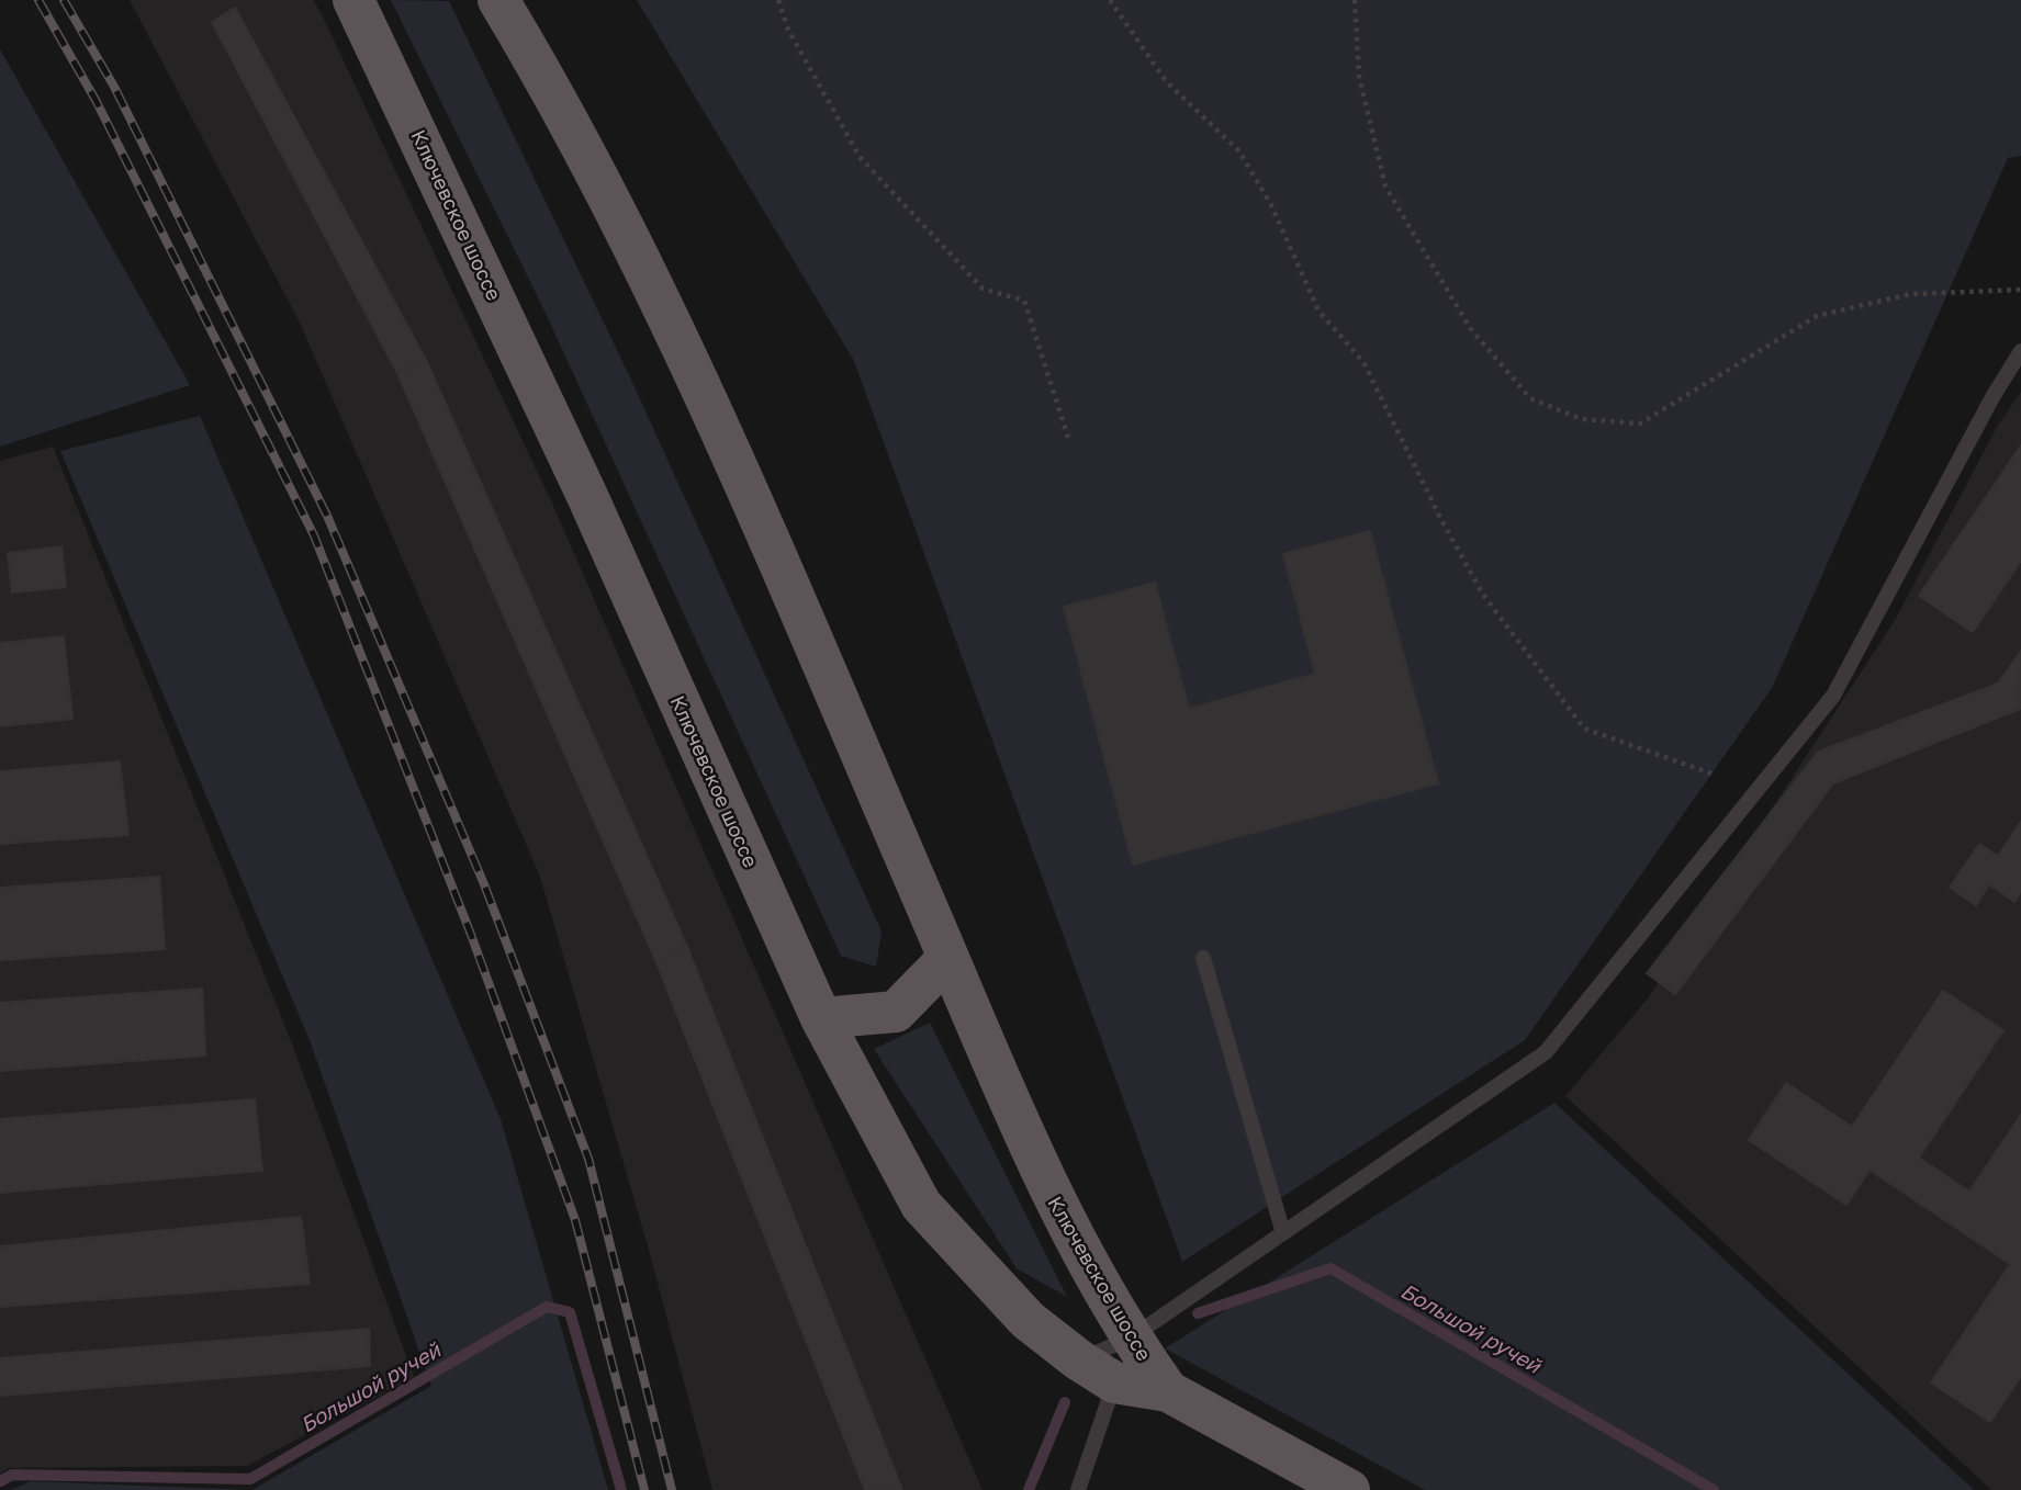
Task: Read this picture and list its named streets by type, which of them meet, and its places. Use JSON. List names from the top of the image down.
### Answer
{
  "streets": {
    "main road": ["Ключевское шоссе"]
  },
  "water": ["Большой ручей"]
}
